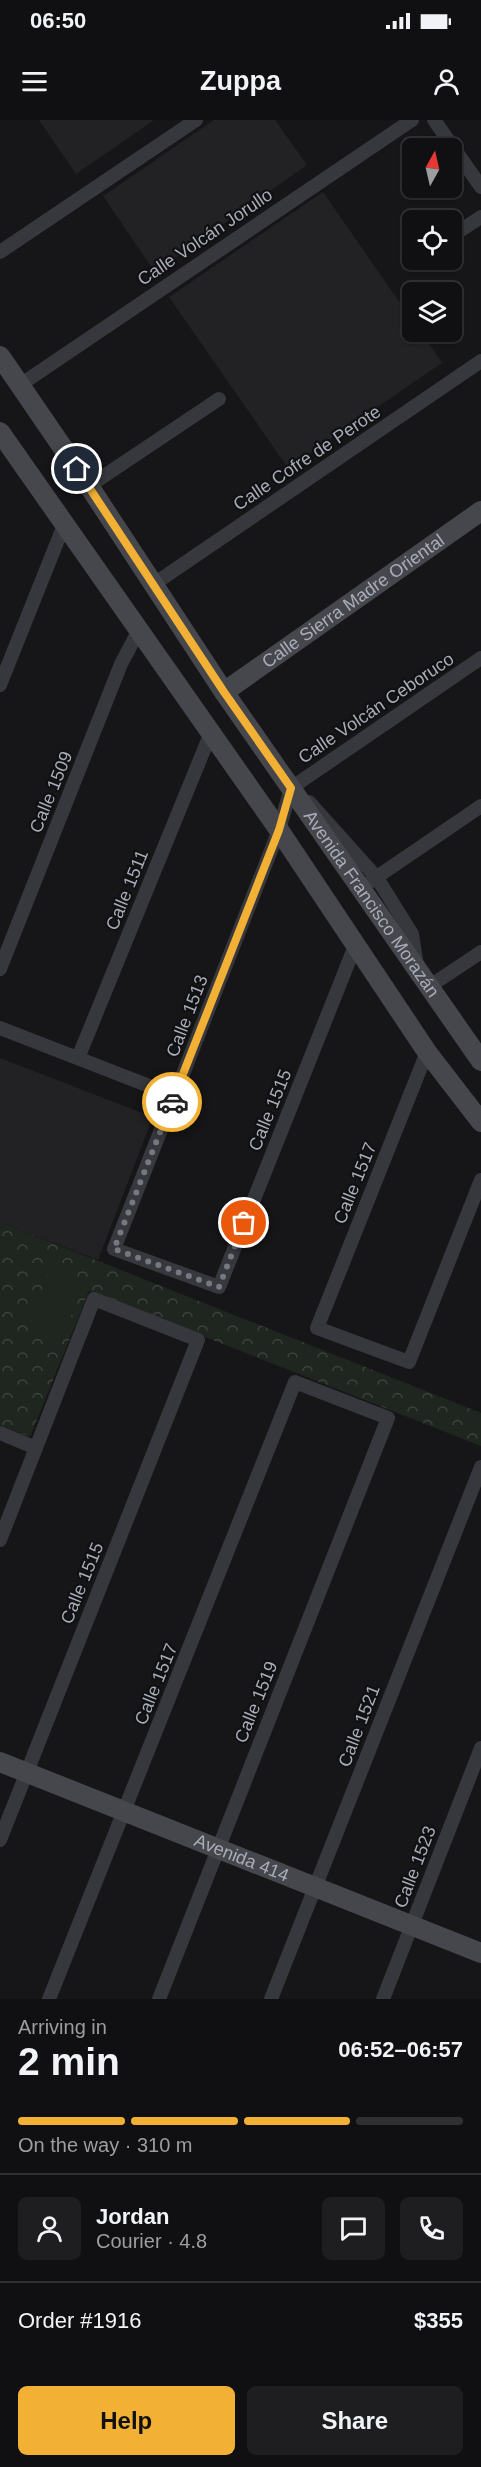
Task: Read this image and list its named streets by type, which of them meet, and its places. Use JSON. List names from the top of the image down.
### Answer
{
  "streets": {
    "street": [
      "Calle Volcán Jorullo",
      "Calle Cofre de Perote",
      "Calle Sierra Madre Oriental",
      "Calle Volcán Ceboruco",
      "Calle 1509",
      "Calle 1511",
      "Avenida Francisco Morazán",
      "Calle 1513",
      "Calle 1515",
      "Calle 1517",
      "Calle 1519",
      "Calle 1521",
      "Avenida 414",
      "Calle 1523"
    ]
  },
  "crossings": [
    ["Calle Volcán Jorullo", "Avenida Francisco Morazán"],
    ["Calle Cofre de Perote", "Avenida Francisco Morazán"],
    ["Calle Sierra Madre Oriental", "Avenida Francisco Morazán"],
    ["Calle Volcán Ceboruco", "Avenida Francisco Morazán"],
    ["Calle Volcán Ceboruco", "Calle 1513"],
    ["Calle 1509", "Avenida Francisco Morazán"],
    ["Calle 1511", "Avenida Francisco Morazán"],
    ["Avenida Francisco Morazán", "Calle 1513"],
    ["Avenida Francisco Morazán", "Calle 1515"],
    ["Avenida Francisco Morazán", "Calle 1517"],
    ["Calle 1513", "Calle 1515"],
    ["Calle 1515", "Avenida 414"],
    ["Calle 1517", "Calle 1519"],
    ["Calle 1517", "Avenida 414"],
    ["Calle 1519", "Avenida 414"],
    ["Calle 1521", "Avenida 414"],
    ["Avenida 414", "Calle 1523"]
  ],
  "north": "top",
  "page": {
    "status": "06:50",
    "header": "Zuppa",
    "heading": ["2 min", "Arriving in", "06:52–06:57"],
    "panel": [
      "Jordan",
      "Courier · 4.8",
      "Order #1916",
      "$355"
    ],
    "bar": "On the way · 310 m",
    "buttons": ["Help", "Share"]
  }
}
